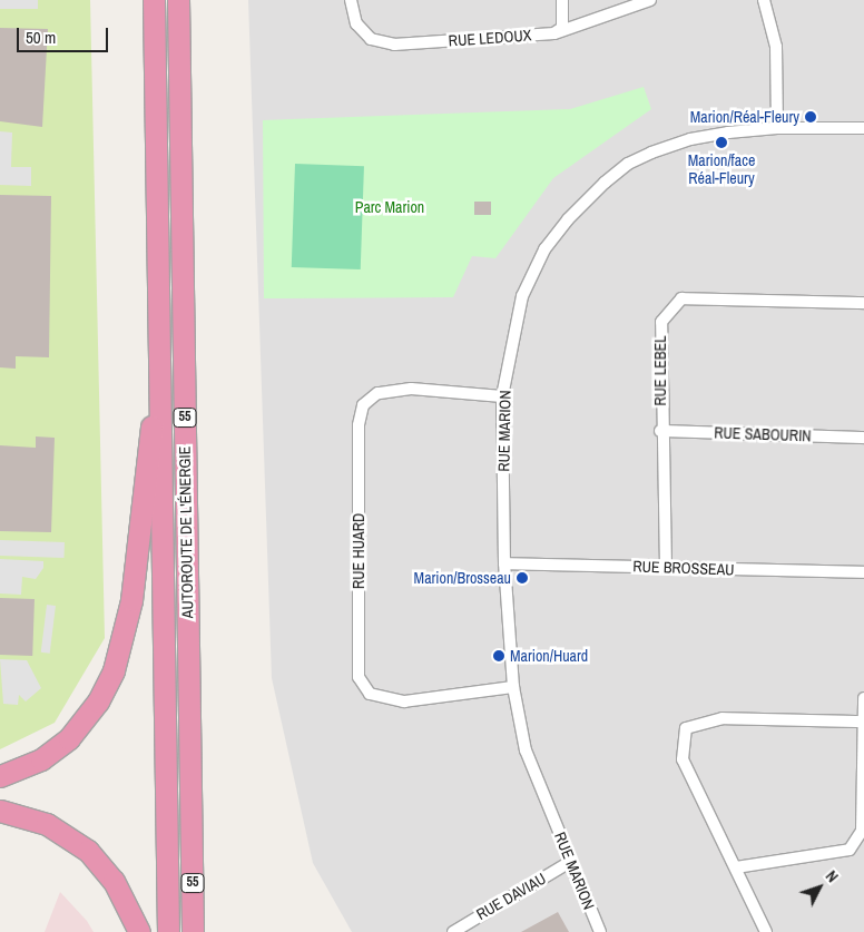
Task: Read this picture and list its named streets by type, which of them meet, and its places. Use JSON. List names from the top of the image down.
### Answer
{
  "streets": {
    "highway": ["55", "AUTOROUTE DE L'ÉNERGIE"],
    "street": [
      "RUE LEDOUX",
      "RUE LEBEL",
      "RUE MARION",
      "RUE SABOURIN",
      "RUE HUARD",
      "RUE BROSSEAU",
      "RUE DAVIAU"
    ]
  },
  "crossings": [
    ["RUE LEBEL", "RUE SABOURIN"],
    ["RUE LEBEL", "RUE BROSSEAU"],
    ["RUE MARION", "RUE HUARD"],
    ["RUE MARION", "RUE BROSSEAU"],
    ["RUE MARION", "RUE DAVIAU"]
  ],
  "parks": ["Parc Marion"],
  "places": [
    "Marion/Réal-Fleury",
    "Marion/face Réal-Fleury",
    "Marion/Brosseau",
    "Marion/Huard"
  ],
  "scale_bar": "50 m",
  "north": "top right"
}
